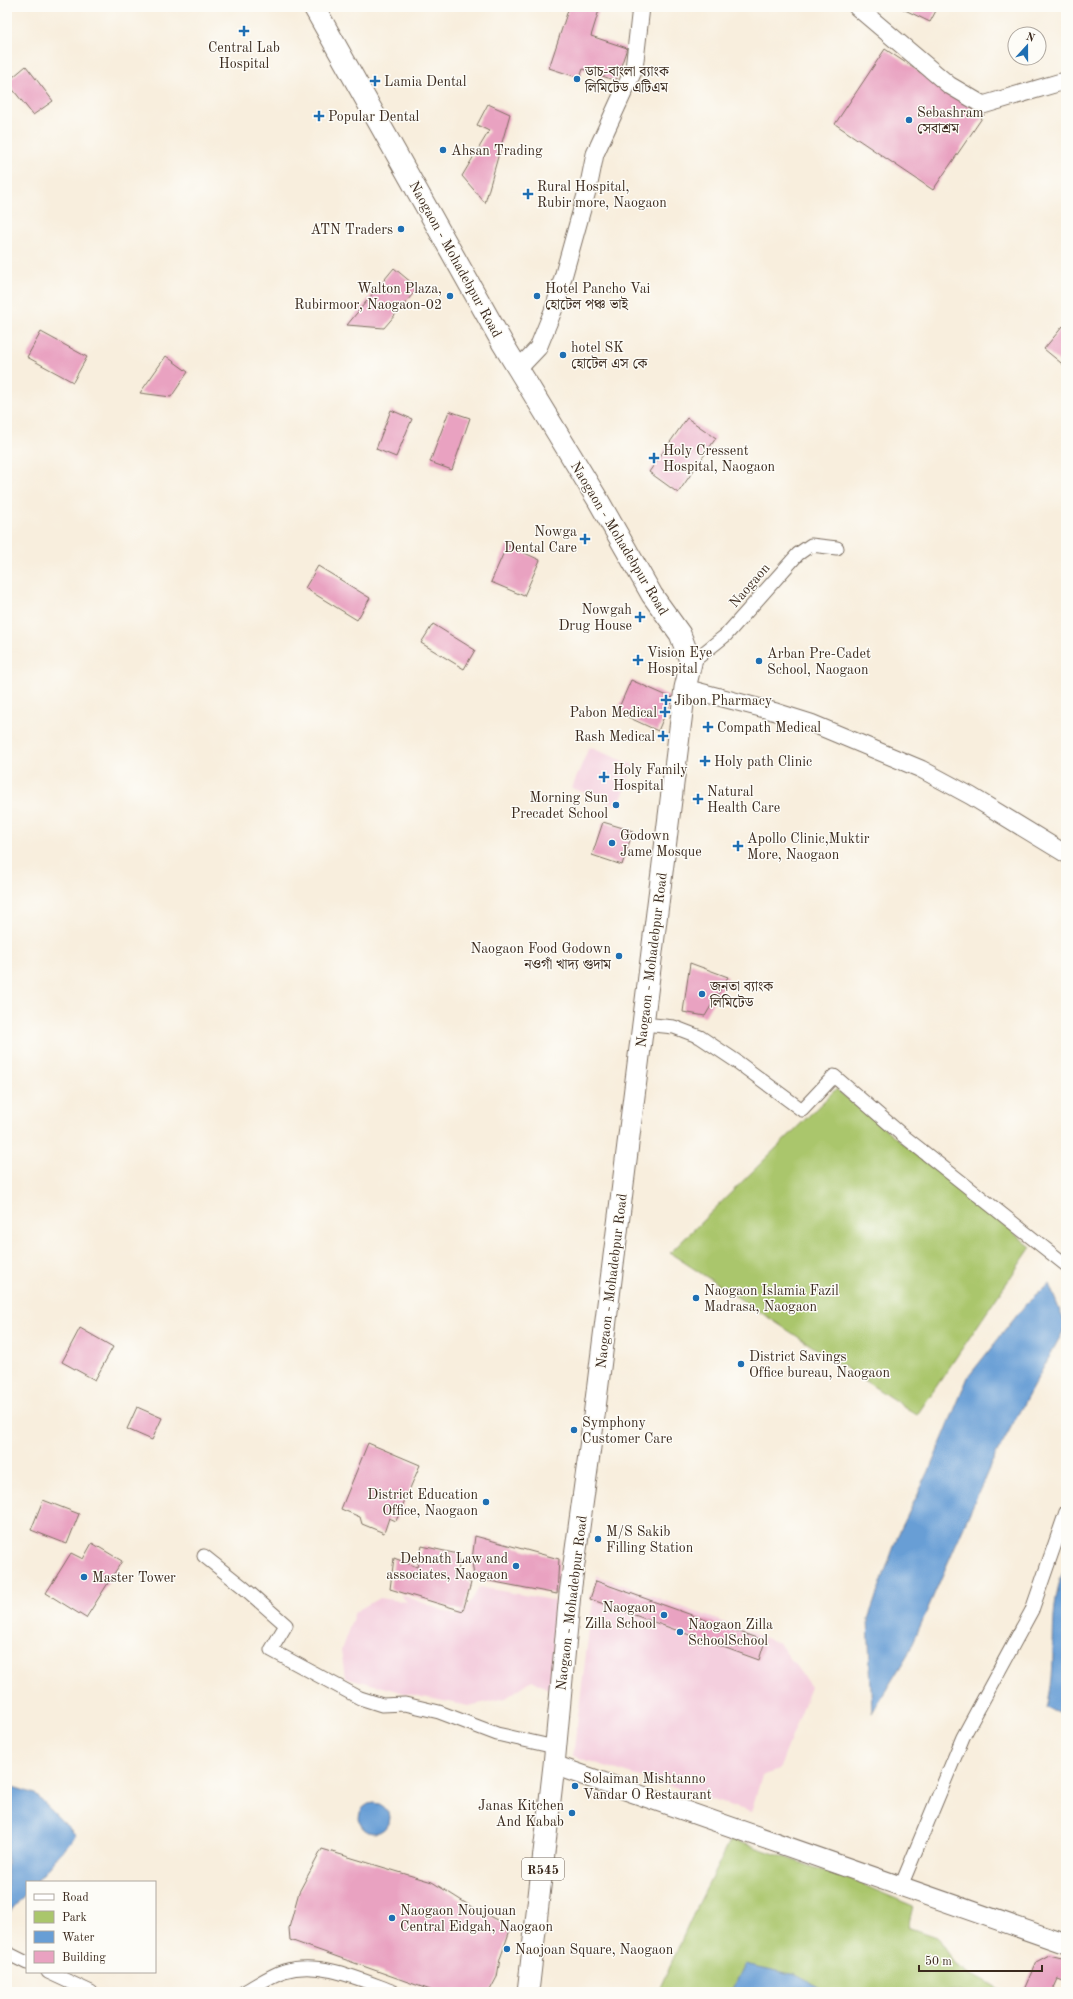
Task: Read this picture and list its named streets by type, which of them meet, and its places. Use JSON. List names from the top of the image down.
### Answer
{
  "streets": {
    "main road": ["Naogaon - Mohadebpur Road", "R545"],
    "street": ["Naogaon"]
  },
  "crossings": [
    ["Naogaon - Mohadebpur Road", "Naogaon"],
    ["Naogaon - Mohadebpur Road", "R545"]
  ],
  "places": {
    "health": [
      "Central Lab Hospital",
      "Lamia Dental",
      "Popular Dental",
      "Rural Hospital, Rubir more, Naogaon",
      "Holy Cressent Hospital, Naogaon",
      "Nowga Dental Care",
      "Nowgah Drug House",
      "Vision Eye Hospital",
      "Jibon Pharmacy",
      "Pabon Medical",
      "Compath Medical",
      "Rash Medical",
      "Holy path Clinic",
      "Holy Family Hospital",
      "Natural Health Care",
      "Apollo Clinic,Muktir More, Naogaon"
    ],
    "other": [
      "ডাচ-বাংলা ব্যাংক লিমিটেড এটিএম",
      "Sebashram সেবাশ্রম",
      "Ahsan Trading",
      "ATN Traders",
      "Walton Plaza, Rubirmoor, Naogaon-02",
      "Hotel Pancho Vai হোটেল পঞ্চ ভাই",
      "hotel SK হোটেল এস কে",
      "Arban Pre-Cadet School, Naogaon",
      "Morning Sun Precadet School",
      "Godown Jame Mosque",
      "Naogaon Food Godown নওগাঁ খাদ্য গুদাম",
      "জনতা ব্যাংক লিমিটেড",
      "Naogaon Islamia Fazil Madrasa, Naogaon",
      "District Savings Office bureau, Naogaon",
      "Symphony Customer Care",
      "District Education Office, Naogaon",
      "M/S Sakib Filling Station",
      "Debnath Law and associates, Naogaon",
      "Master Tower",
      "Naogaon Zilla School",
      "Naogaon Zilla SchoolSchool",
      "Solaiman Mishtanno Vandar O Restaurant",
      "Janas Kitchen And Kabab",
      "Naogaon Noujouan Central Eidgah, Naogaon",
      "Naojoan Square, Naogaon"
    ]
  },
  "legend": [
    "Road",
    "Park",
    "Water",
    "Building"
  ],
  "scale_bar": "50 m",
  "north": "top"
}
